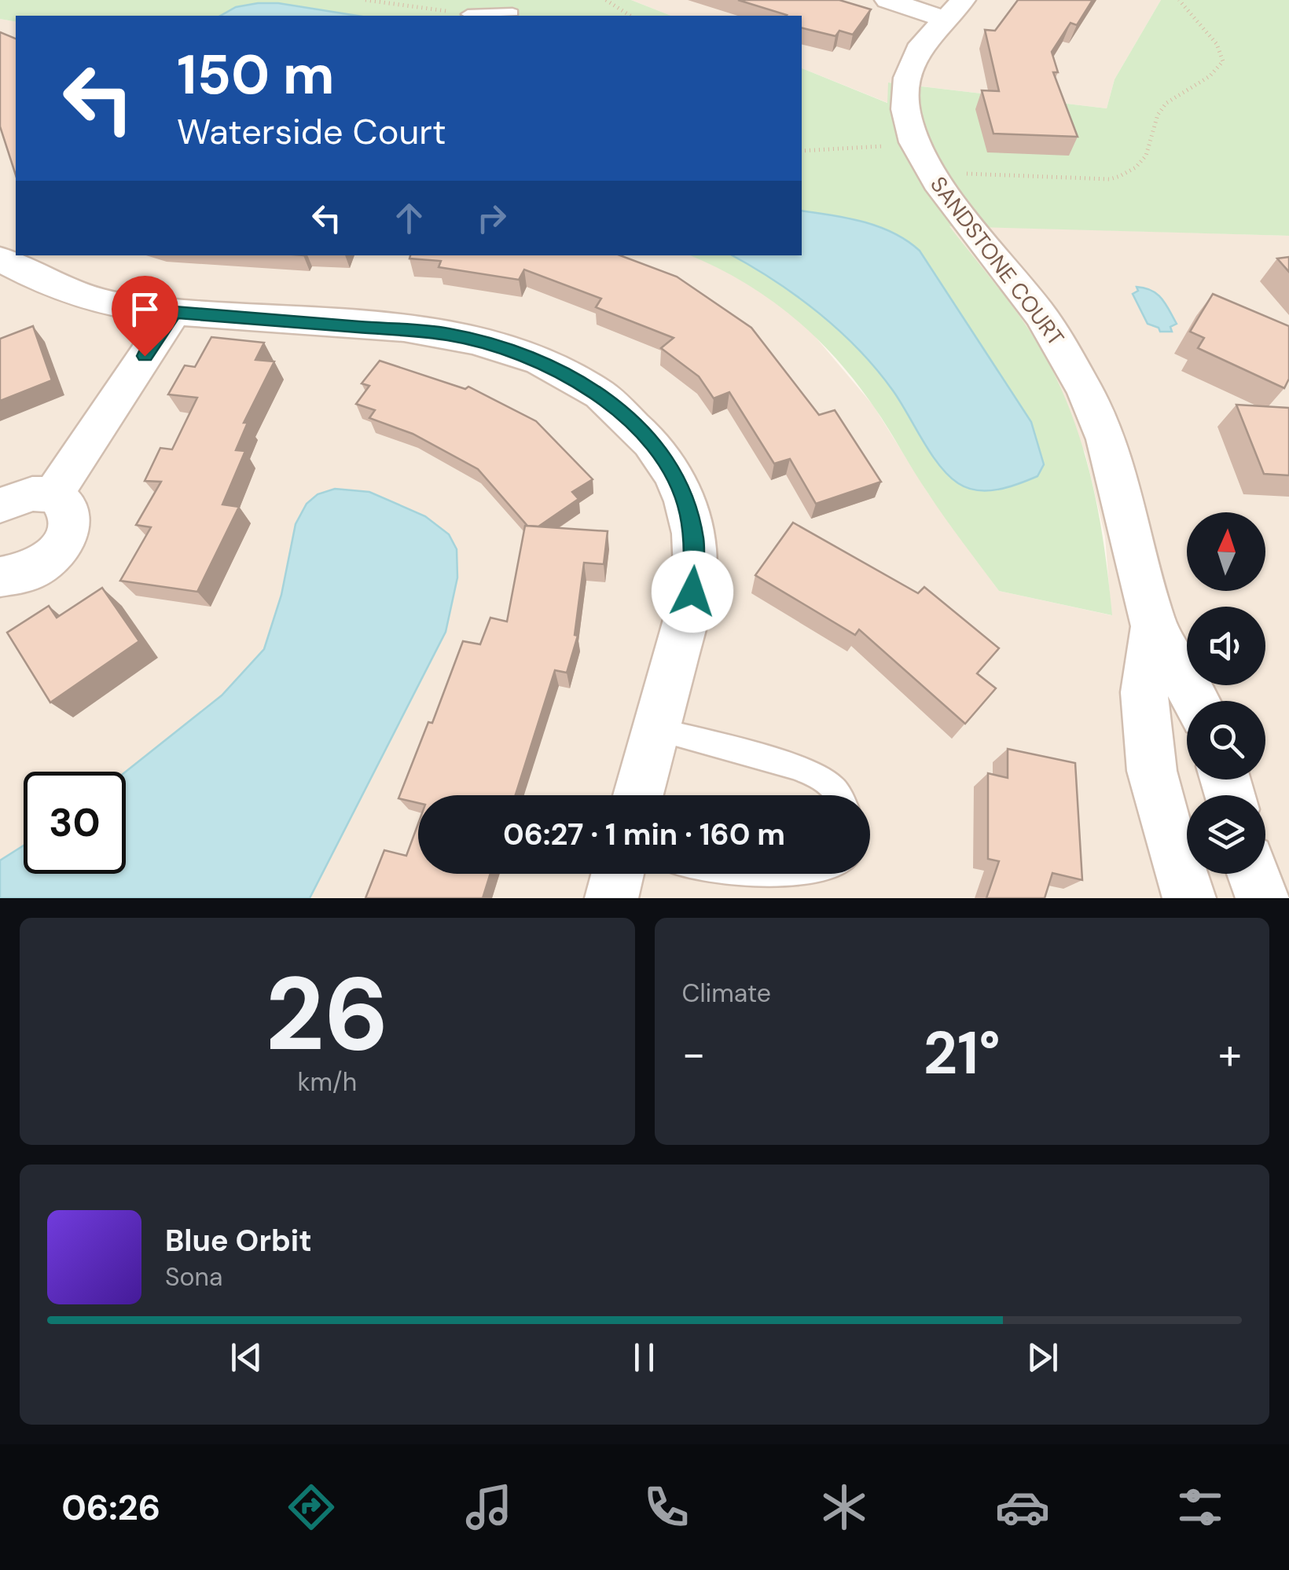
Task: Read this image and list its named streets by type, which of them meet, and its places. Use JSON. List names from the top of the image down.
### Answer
{
  "streets": {
    "street": ["SANDSTONE COURT"]
  },
  "north": "top",
  "page": {
    "turn": ["150 m", "Waterside Court"],
    "limit": "30",
    "trip": "06:27 · 1 min · 160 m",
    "tile": [
      ["26", "km/h"],
      "Climate"
    ],
    "heat": ["−", "21°", "+"],
    "song": ["Blue Orbit", "Sona"],
    "tabs": "06:26"
  }
}
